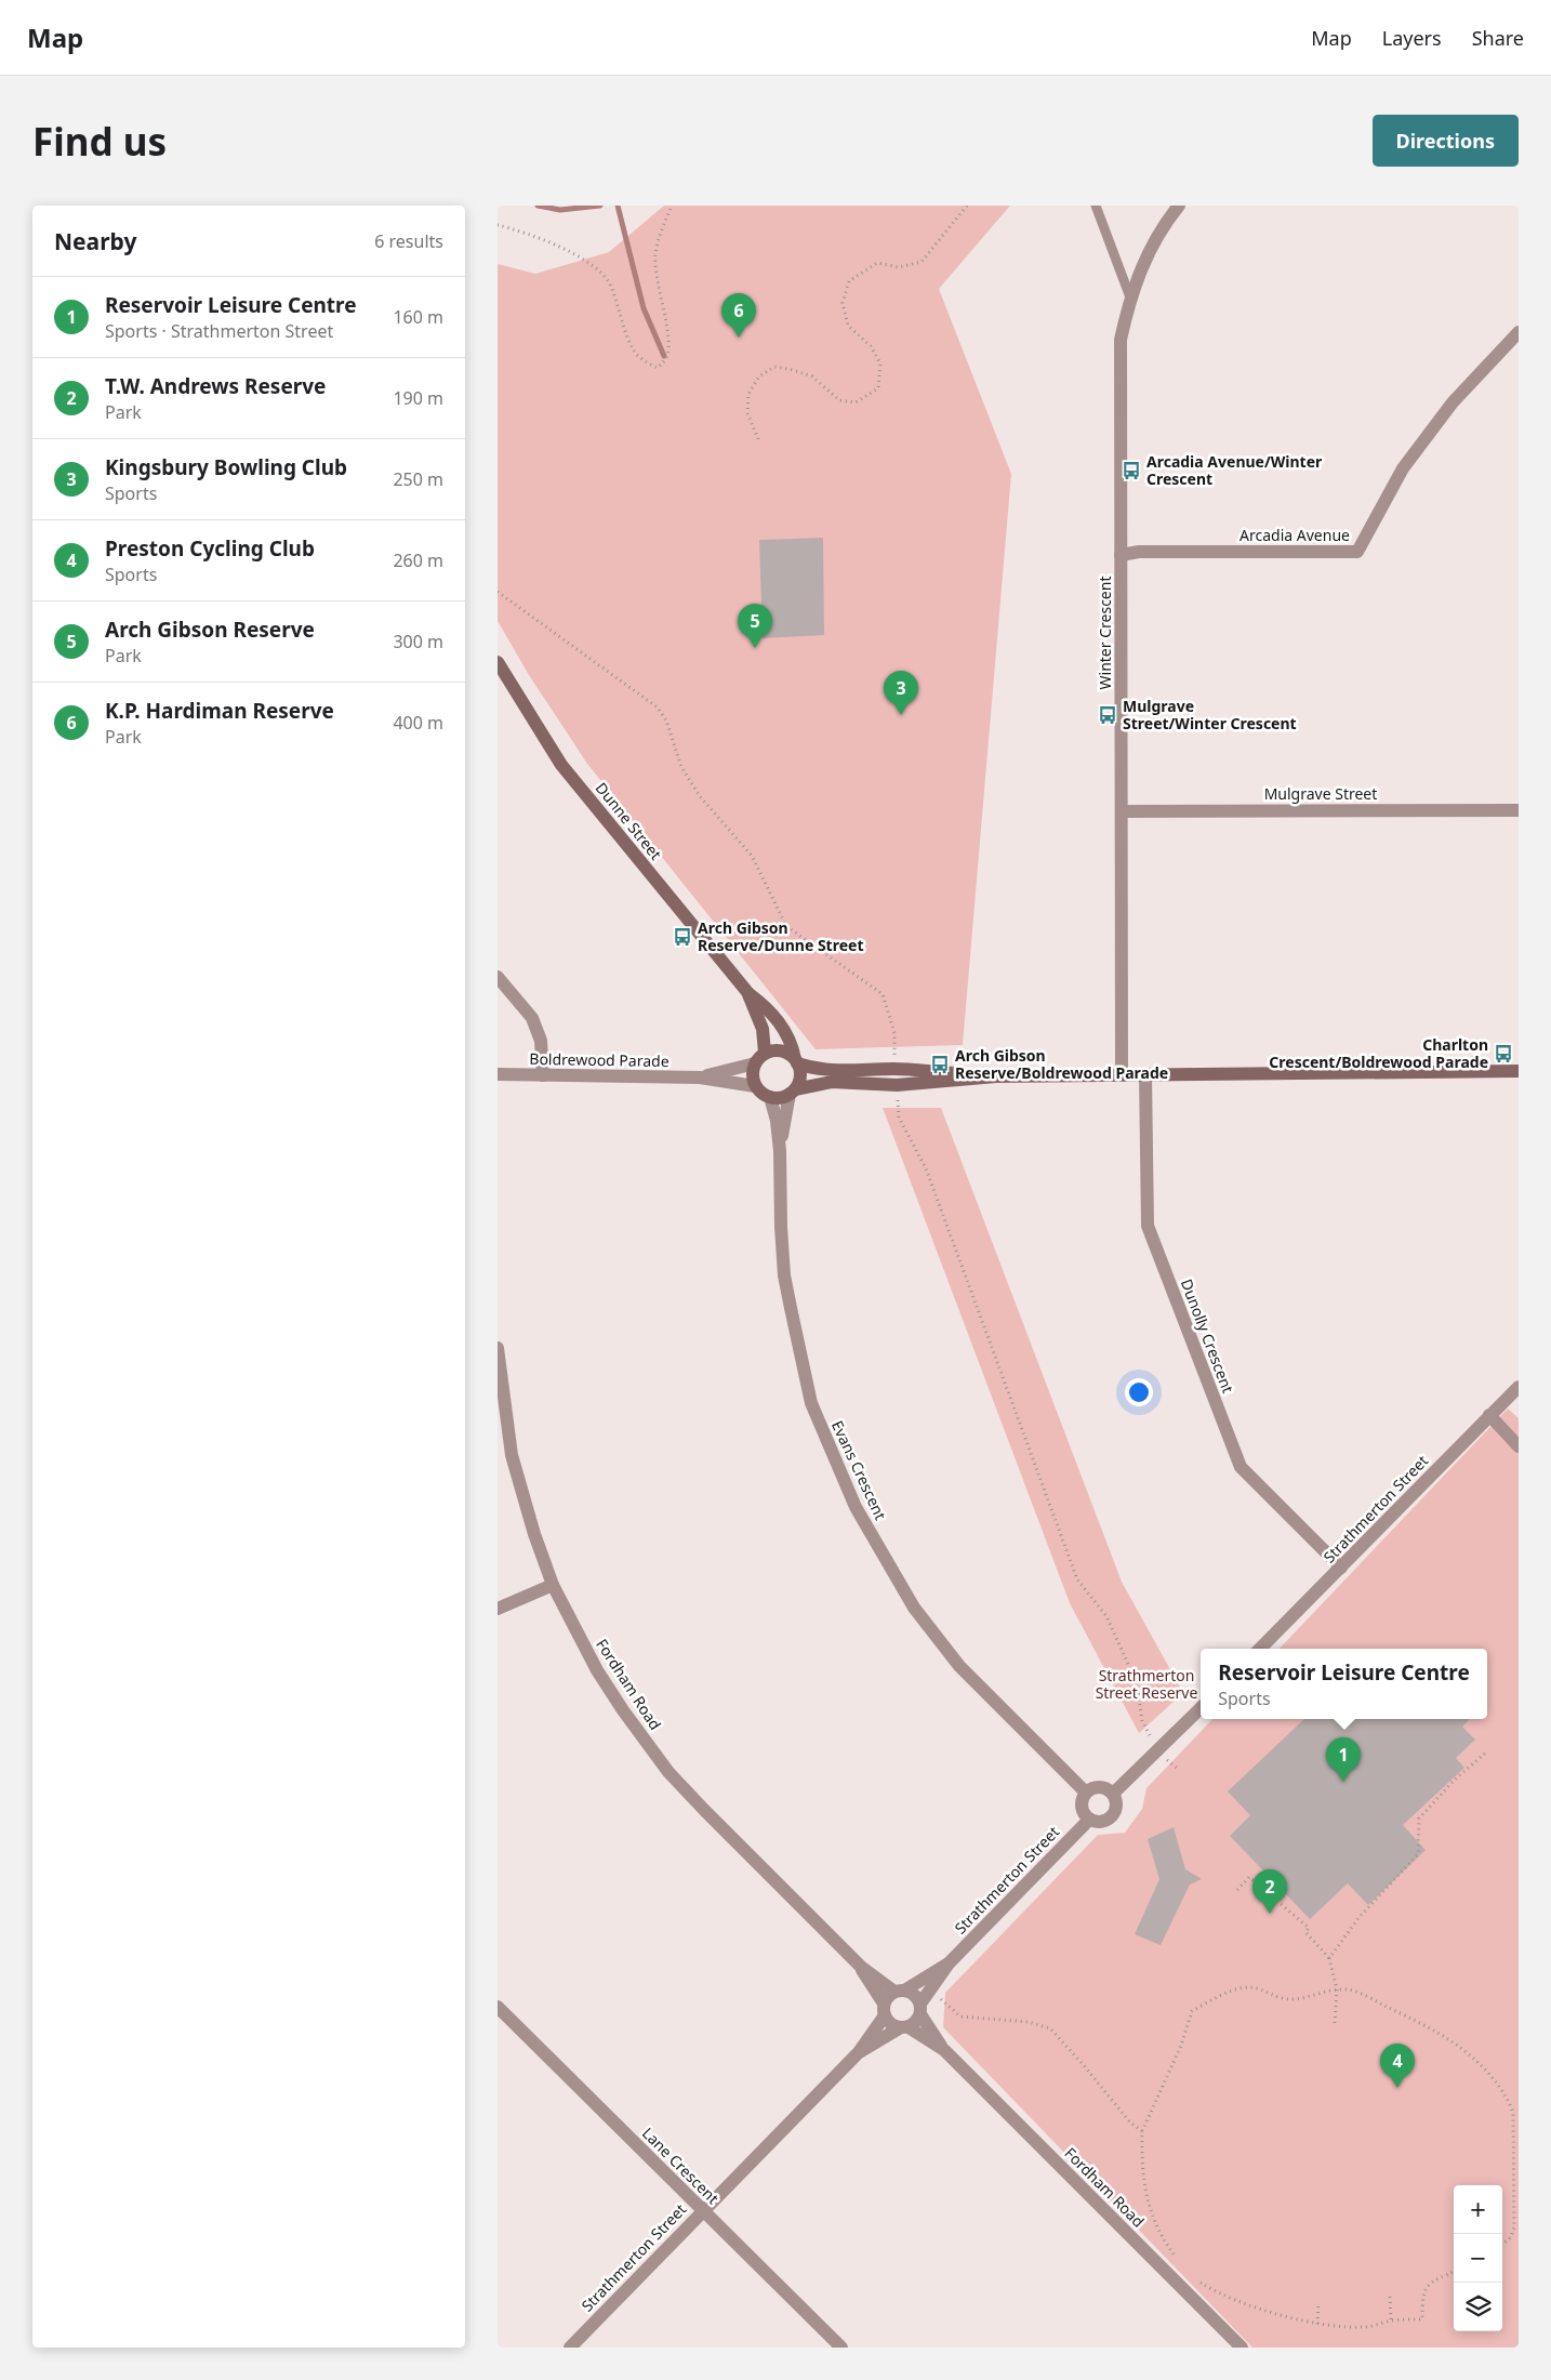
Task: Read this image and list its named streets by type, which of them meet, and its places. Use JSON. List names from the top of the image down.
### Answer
{
  "streets": {
    "main road": ["Dunne Street"],
    "street": [
      "Arcadia Avenue",
      "Winter Crescent",
      "Mulgrave Street",
      "Boldrewood Parade",
      "Dunolly Crescent",
      "Evans Crescent",
      "Strathmerton Street",
      "Fordham Road",
      "Lane Crescent"
    ]
  },
  "crossings": [
    ["Arcadia Avenue", "Winter Crescent"],
    ["Winter Crescent", "Mulgrave Street"],
    ["Dunne Street", "Boldrewood Parade"],
    ["Dunne Street", "Evans Crescent"],
    ["Boldrewood Parade", "Evans Crescent"],
    ["Dunolly Crescent", "Strathmerton Street"],
    ["Evans Crescent", "Strathmerton Street"],
    ["Strathmerton Street", "Fordham Road"],
    ["Strathmerton Street", "Lane Crescent"]
  ],
  "parks": ["Strathmerton Street Reserve"],
  "places": {
    "bus stop": [
      "Arcadia Avenue/Winter Crescent",
      "Mulgrave Street/Winter Crescent",
      "Arch Gibson Reserve/Dunne Street",
      "Charlton Crescent/Boldrewood Parade",
      "Arch Gibson Reserve/Boldrewood Parade"
    ]
  },
  "page": {
    "header": "Map",
    "nav": ["Map", "Layers", "Share"],
    "buttons": "Directions",
    "title": "Find us",
    "heading": ["Nearby", "6 results"],
    "list": [
      {
        "mark": "1",
        "name": "Reservoir Leisure Centre",
        "note": "Sports · Strathmerton Street",
        "value": "160 m"
      },
      {
        "mark": "2",
        "name": "T.W. Andrews Reserve",
        "note": "Park",
        "value": "190 m"
      },
      {
        "mark": "3",
        "name": "Kingsbury Bowling Club",
        "note": "Sports",
        "value": "250 m"
      },
      {
        "mark": "4",
        "name": "Preston Cycling Club",
        "note": "Sports",
        "value": "260 m"
      },
      {
        "mark": "5",
        "name": "Arch Gibson Reserve",
        "note": "Park",
        "value": "300 m"
      },
      {
        "mark": "6",
        "name": "K.P. Hardiman Reserve",
        "note": "Park",
        "value": "400 m"
      }
    ],
    "pins": [
      "6",
      "5",
      "3",
      "1",
      "2",
      "4"
    ],
    "popup": ["Reservoir Leisure Centre", "Sports"],
    "map_buttons": ["+", "−"]
  }
}
